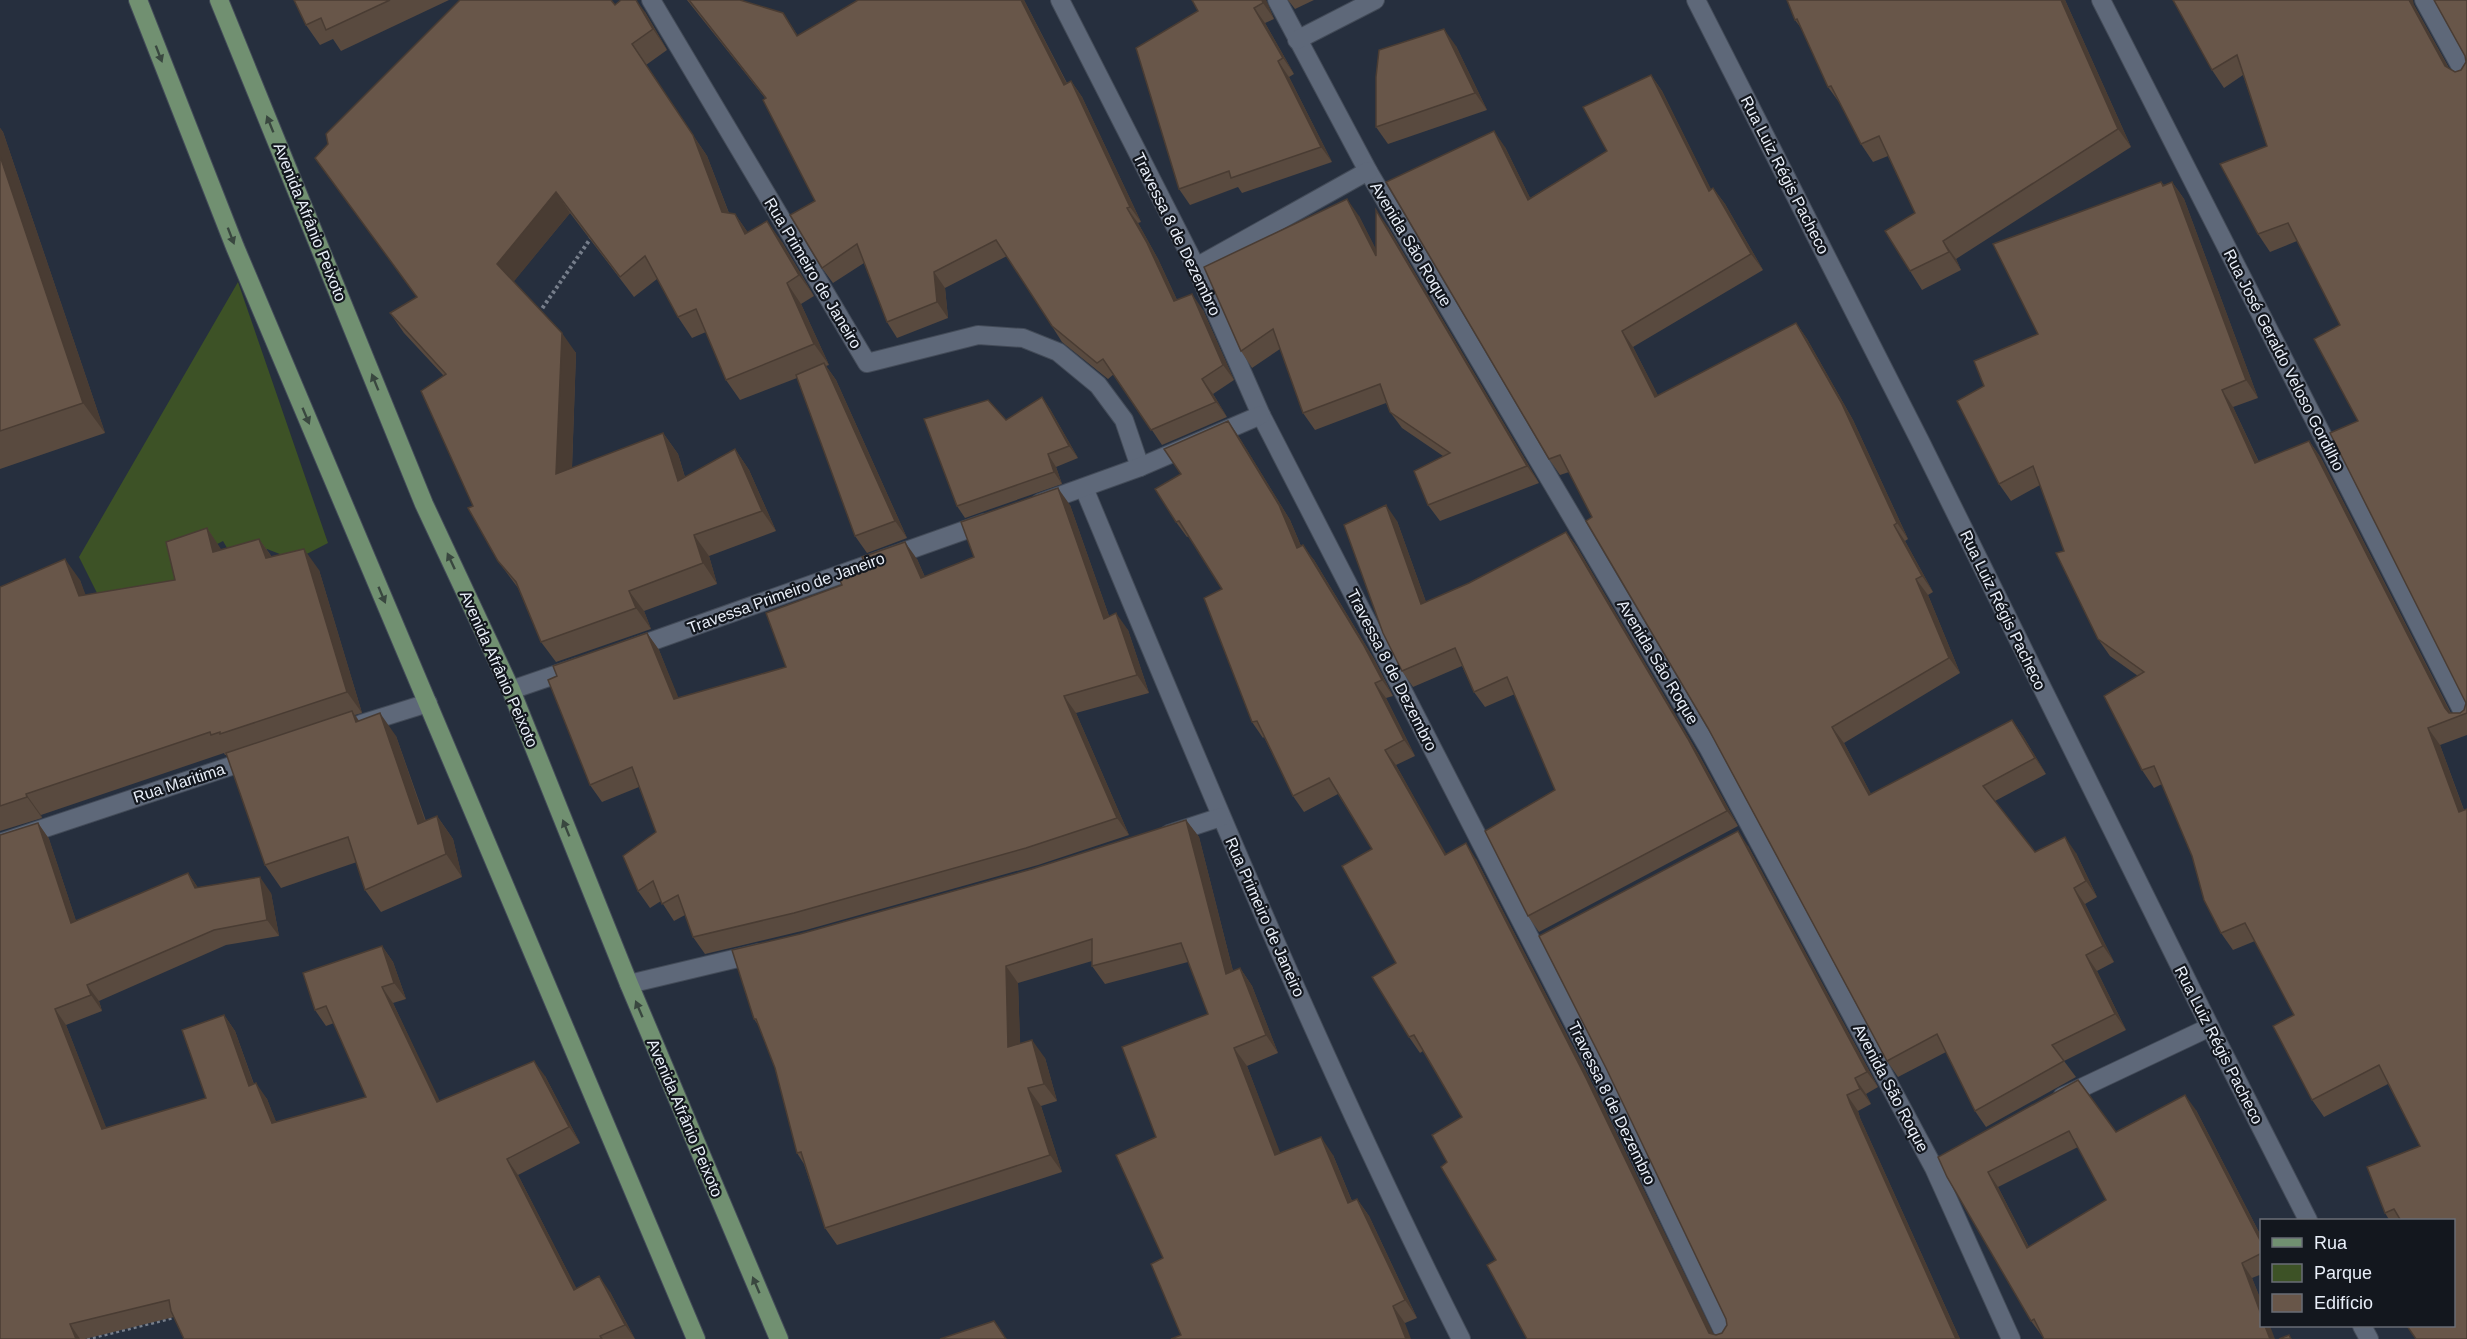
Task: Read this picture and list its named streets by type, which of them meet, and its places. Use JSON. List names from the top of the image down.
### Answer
{
  "streets": {
    "main road": ["Avenida Afrânio Peixoto"],
    "street": [
      "Rua Luiz Régis Pacheco",
      "Travessa 8 de Dezembro",
      "Avenida São Roque",
      "Rua Primeiro de Janeiro",
      "Rua José Geraldo Veloso Gordilho",
      "Travessa Primeiro de Janeiro",
      "Rua Maritima"
    ]
  },
  "legend": ["Rua", "Parque", "Edifício"]
}
